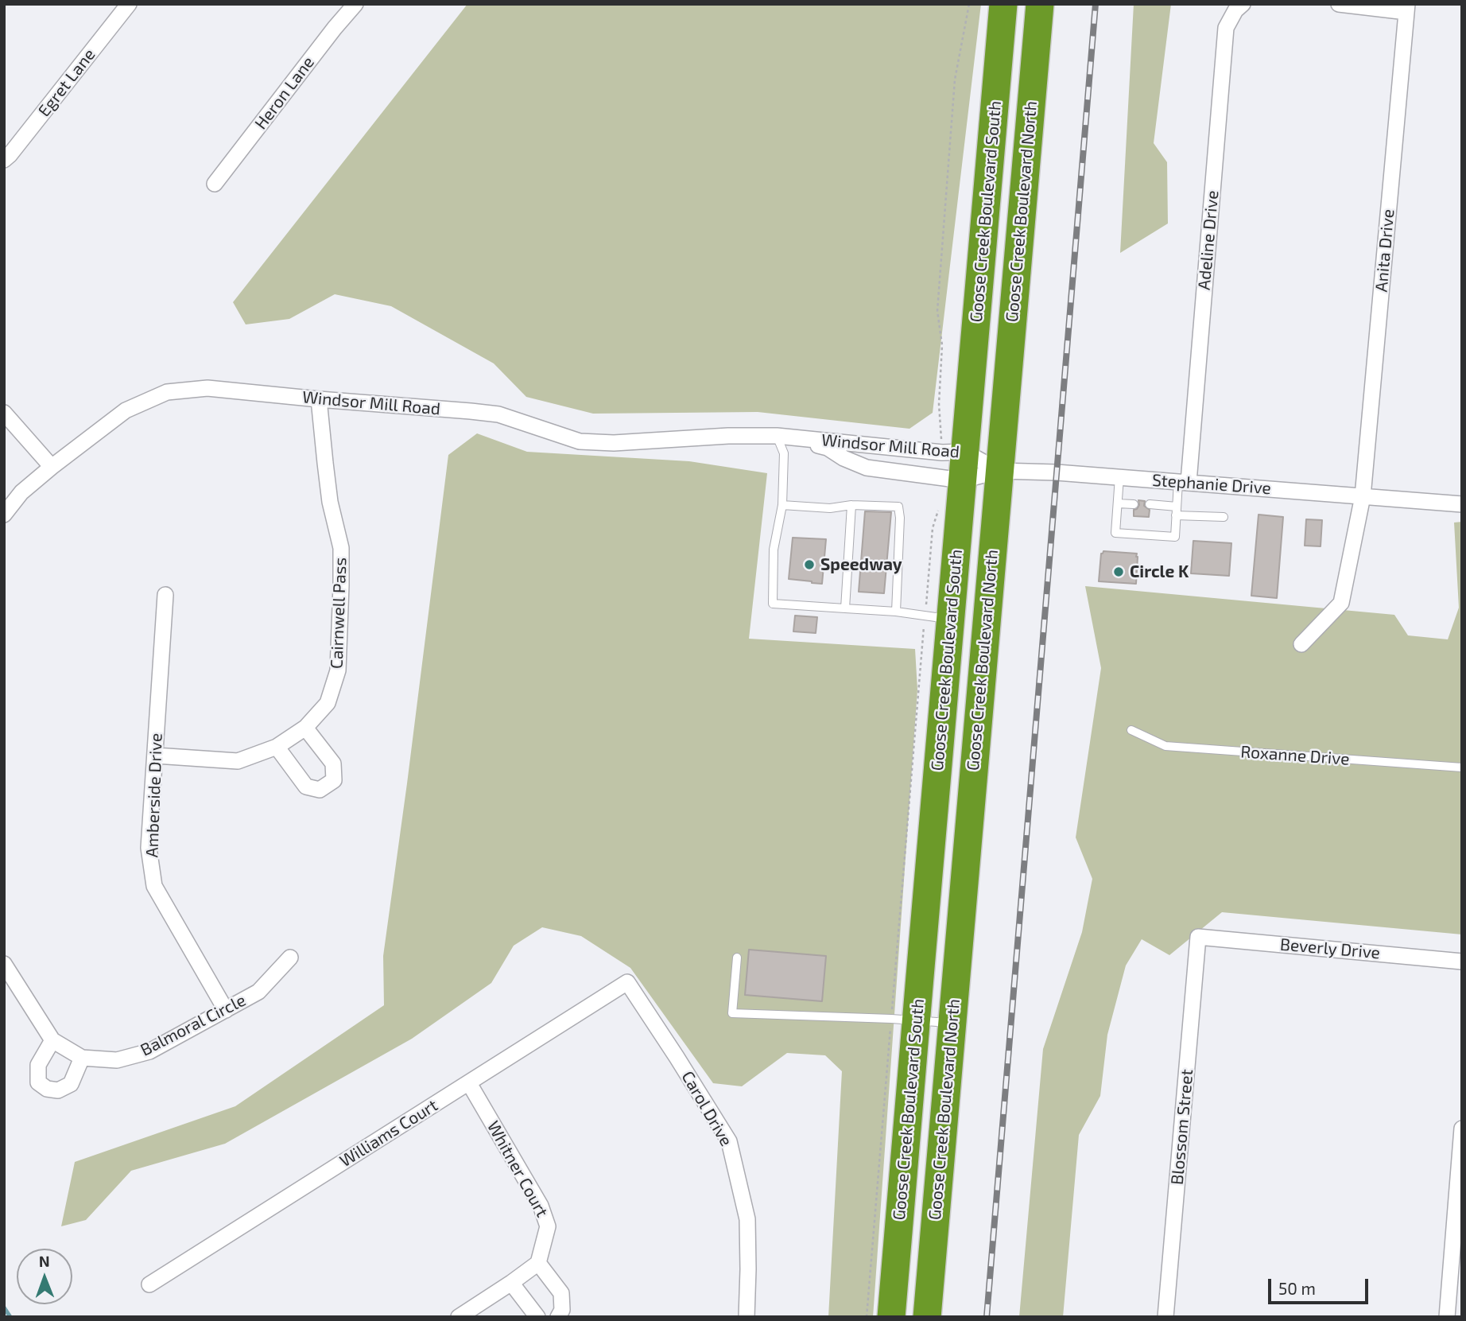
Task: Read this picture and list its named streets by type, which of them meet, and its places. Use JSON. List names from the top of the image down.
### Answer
{
  "streets": {
    "highway": ["Goose Creek Boulevard South", "Goose Creek Boulevard North"],
    "street": [
      "Egret Lane",
      "Heron Lane",
      "Adeline Drive",
      "Anita Drive",
      "Windsor Mill Road",
      "Stephanie Drive",
      "Cairnwell Pass",
      "Amberside Drive",
      "Beverly Drive",
      "Balmoral Circle",
      "Carol Drive",
      "Blossom Street",
      "Williams Court",
      "Whitner Court"
    ],
    "lane": ["Roxanne Drive"]
  },
  "crossings": [
    ["Goose Creek Boulevard South", "Windsor Mill Road"],
    ["Goose Creek Boulevard South", "Stephanie Drive"],
    ["Goose Creek Boulevard North", "Windsor Mill Road"],
    ["Goose Creek Boulevard North", "Stephanie Drive"],
    ["Adeline Drive", "Stephanie Drive"],
    ["Anita Drive", "Stephanie Drive"],
    ["Windsor Mill Road", "Stephanie Drive"],
    ["Windsor Mill Road", "Cairnwell Pass"],
    ["Cairnwell Pass", "Amberside Drive"],
    ["Amberside Drive", "Balmoral Circle"],
    ["Beverly Drive", "Blossom Street"],
    ["Carol Drive", "Williams Court"],
    ["Williams Court", "Whitner Court"]
  ],
  "places": ["Speedway", "Circle K"],
  "scale_bar": "50 m",
  "north": "top"
}
